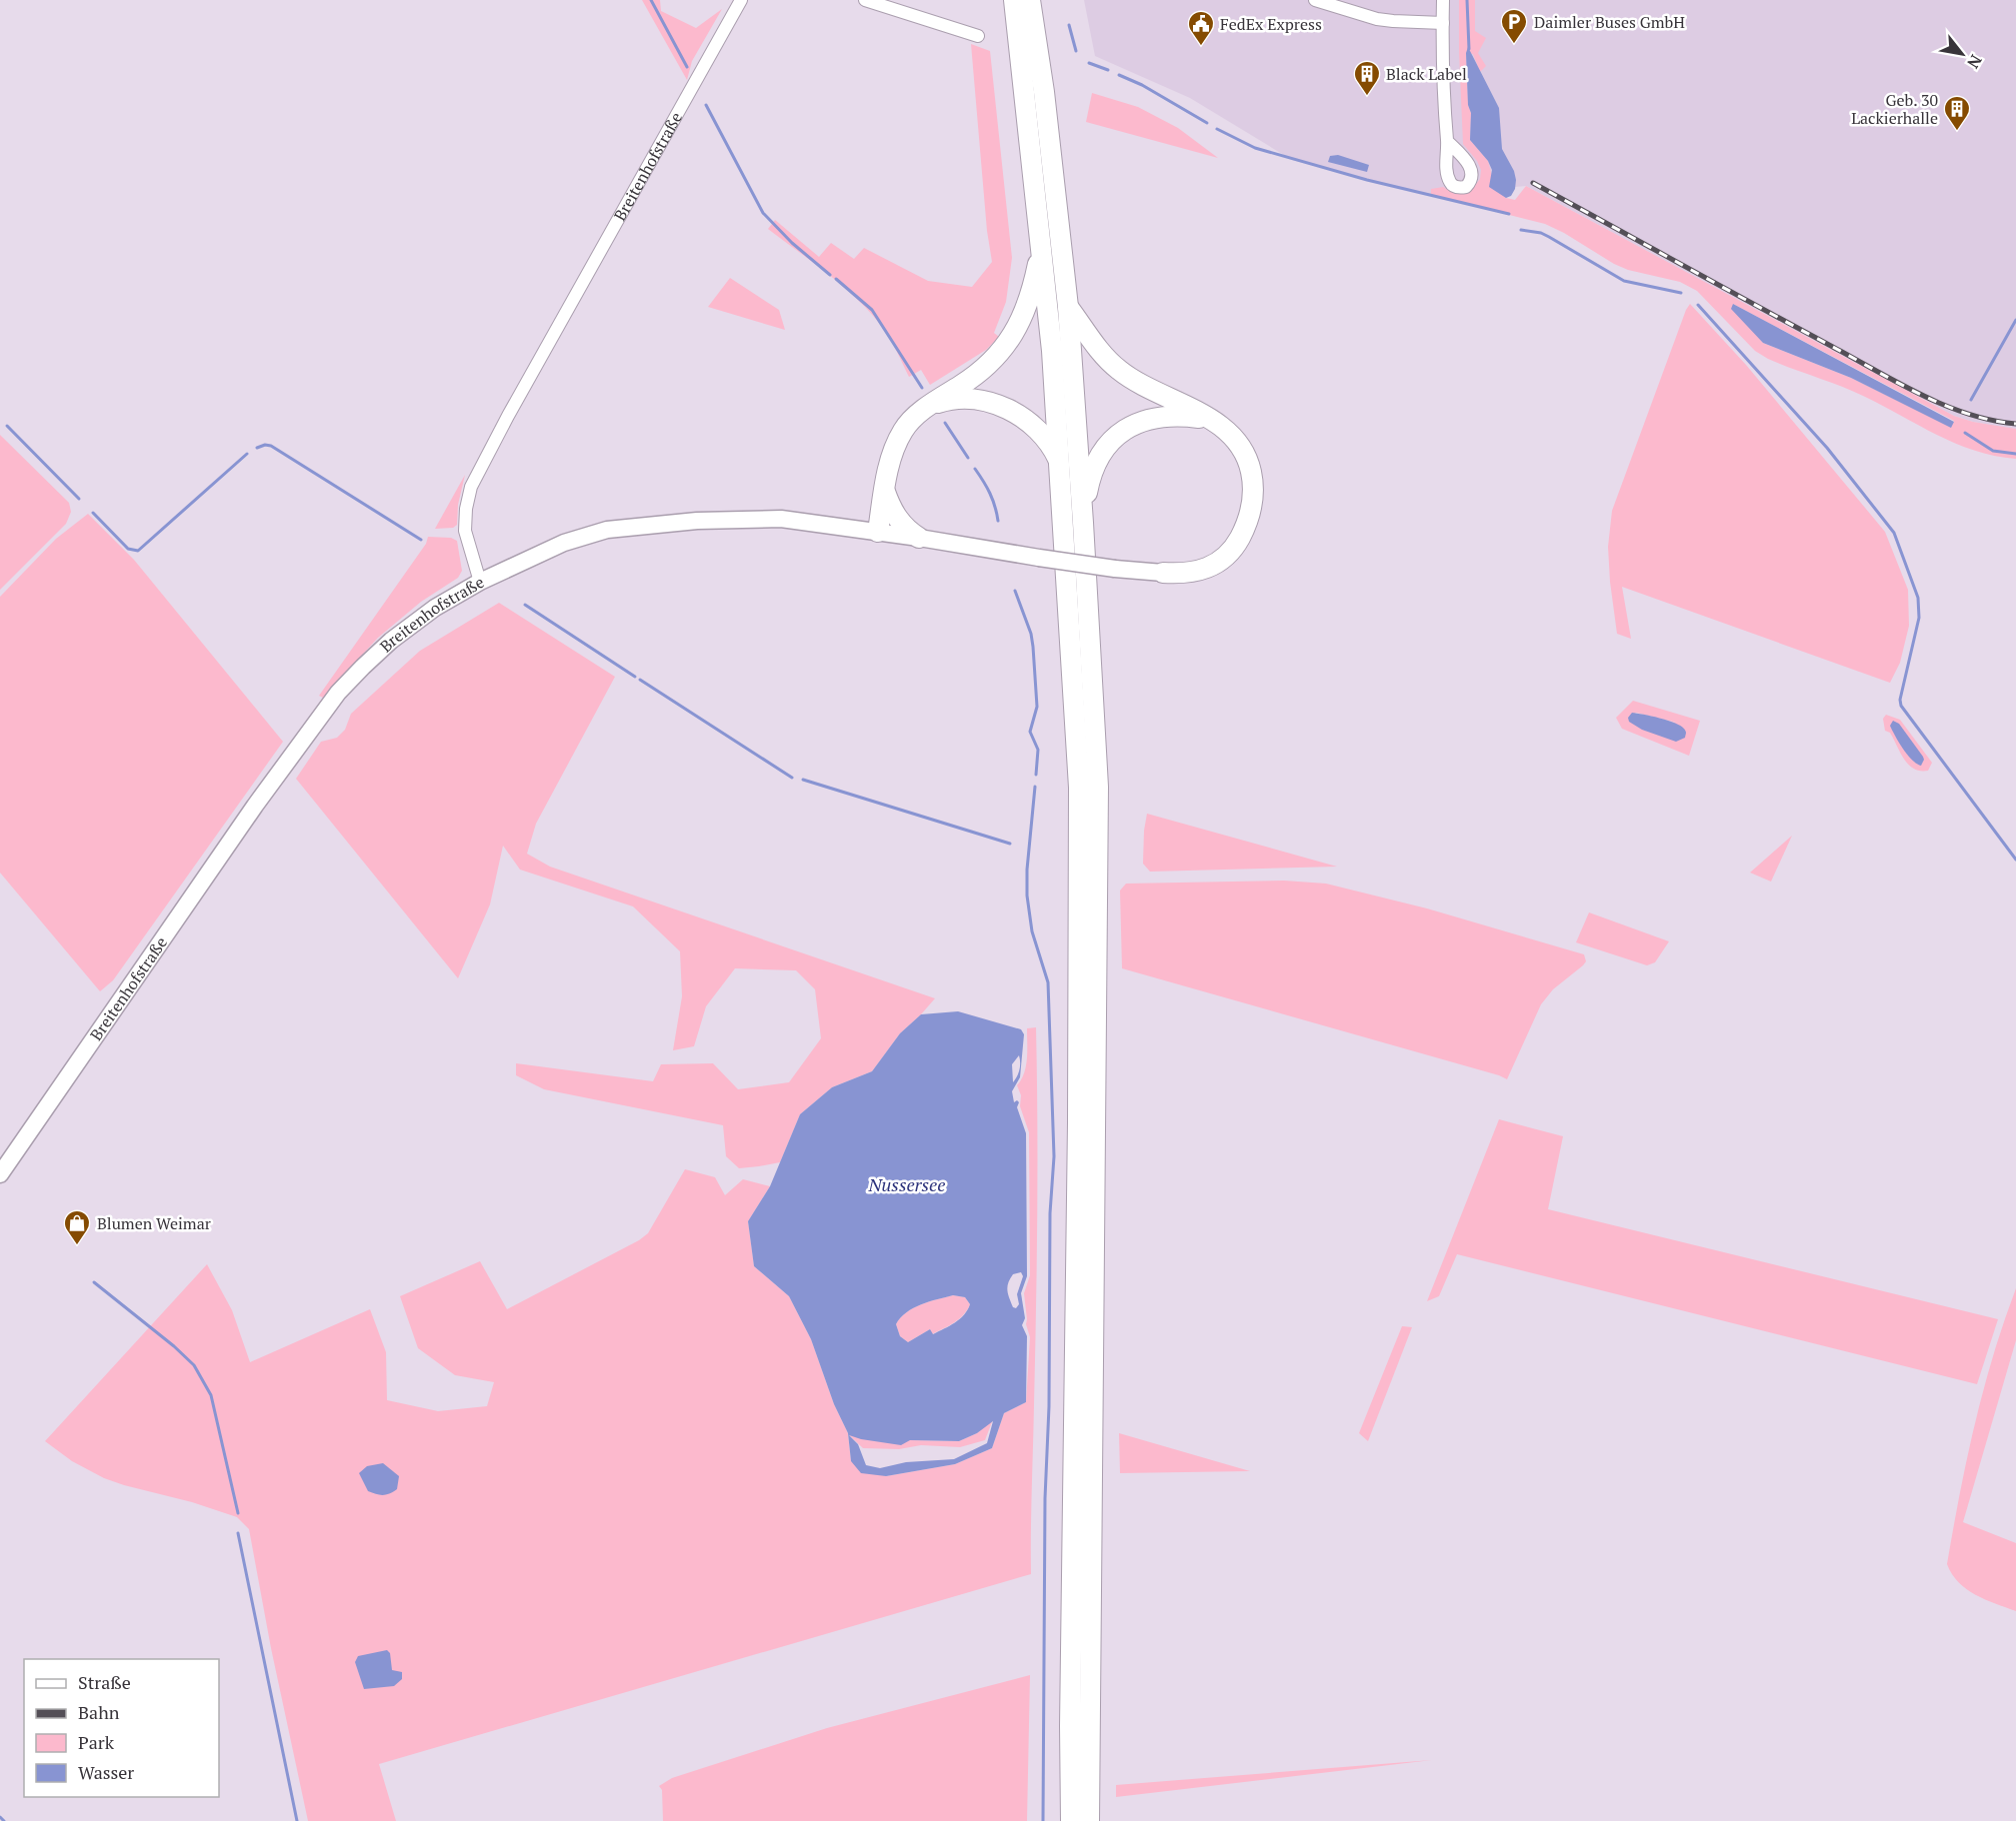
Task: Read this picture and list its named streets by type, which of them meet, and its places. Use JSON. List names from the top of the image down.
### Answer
{
  "streets": {
    "main road": ["Breitenhofstraße"]
  },
  "water": ["Nussersee"],
  "places": {
    "parking": ["Daimler Buses GmbH"],
    "public building": ["FedEx Express"],
    "building": ["Black Label", "Geb. 30 Lackierhalle"],
    "shop": ["Blumen Weimar"]
  },
  "legend": [
    "Straße",
    "Bahn",
    "Park",
    "Wasser"
  ],
  "north": "bottom right"
}
